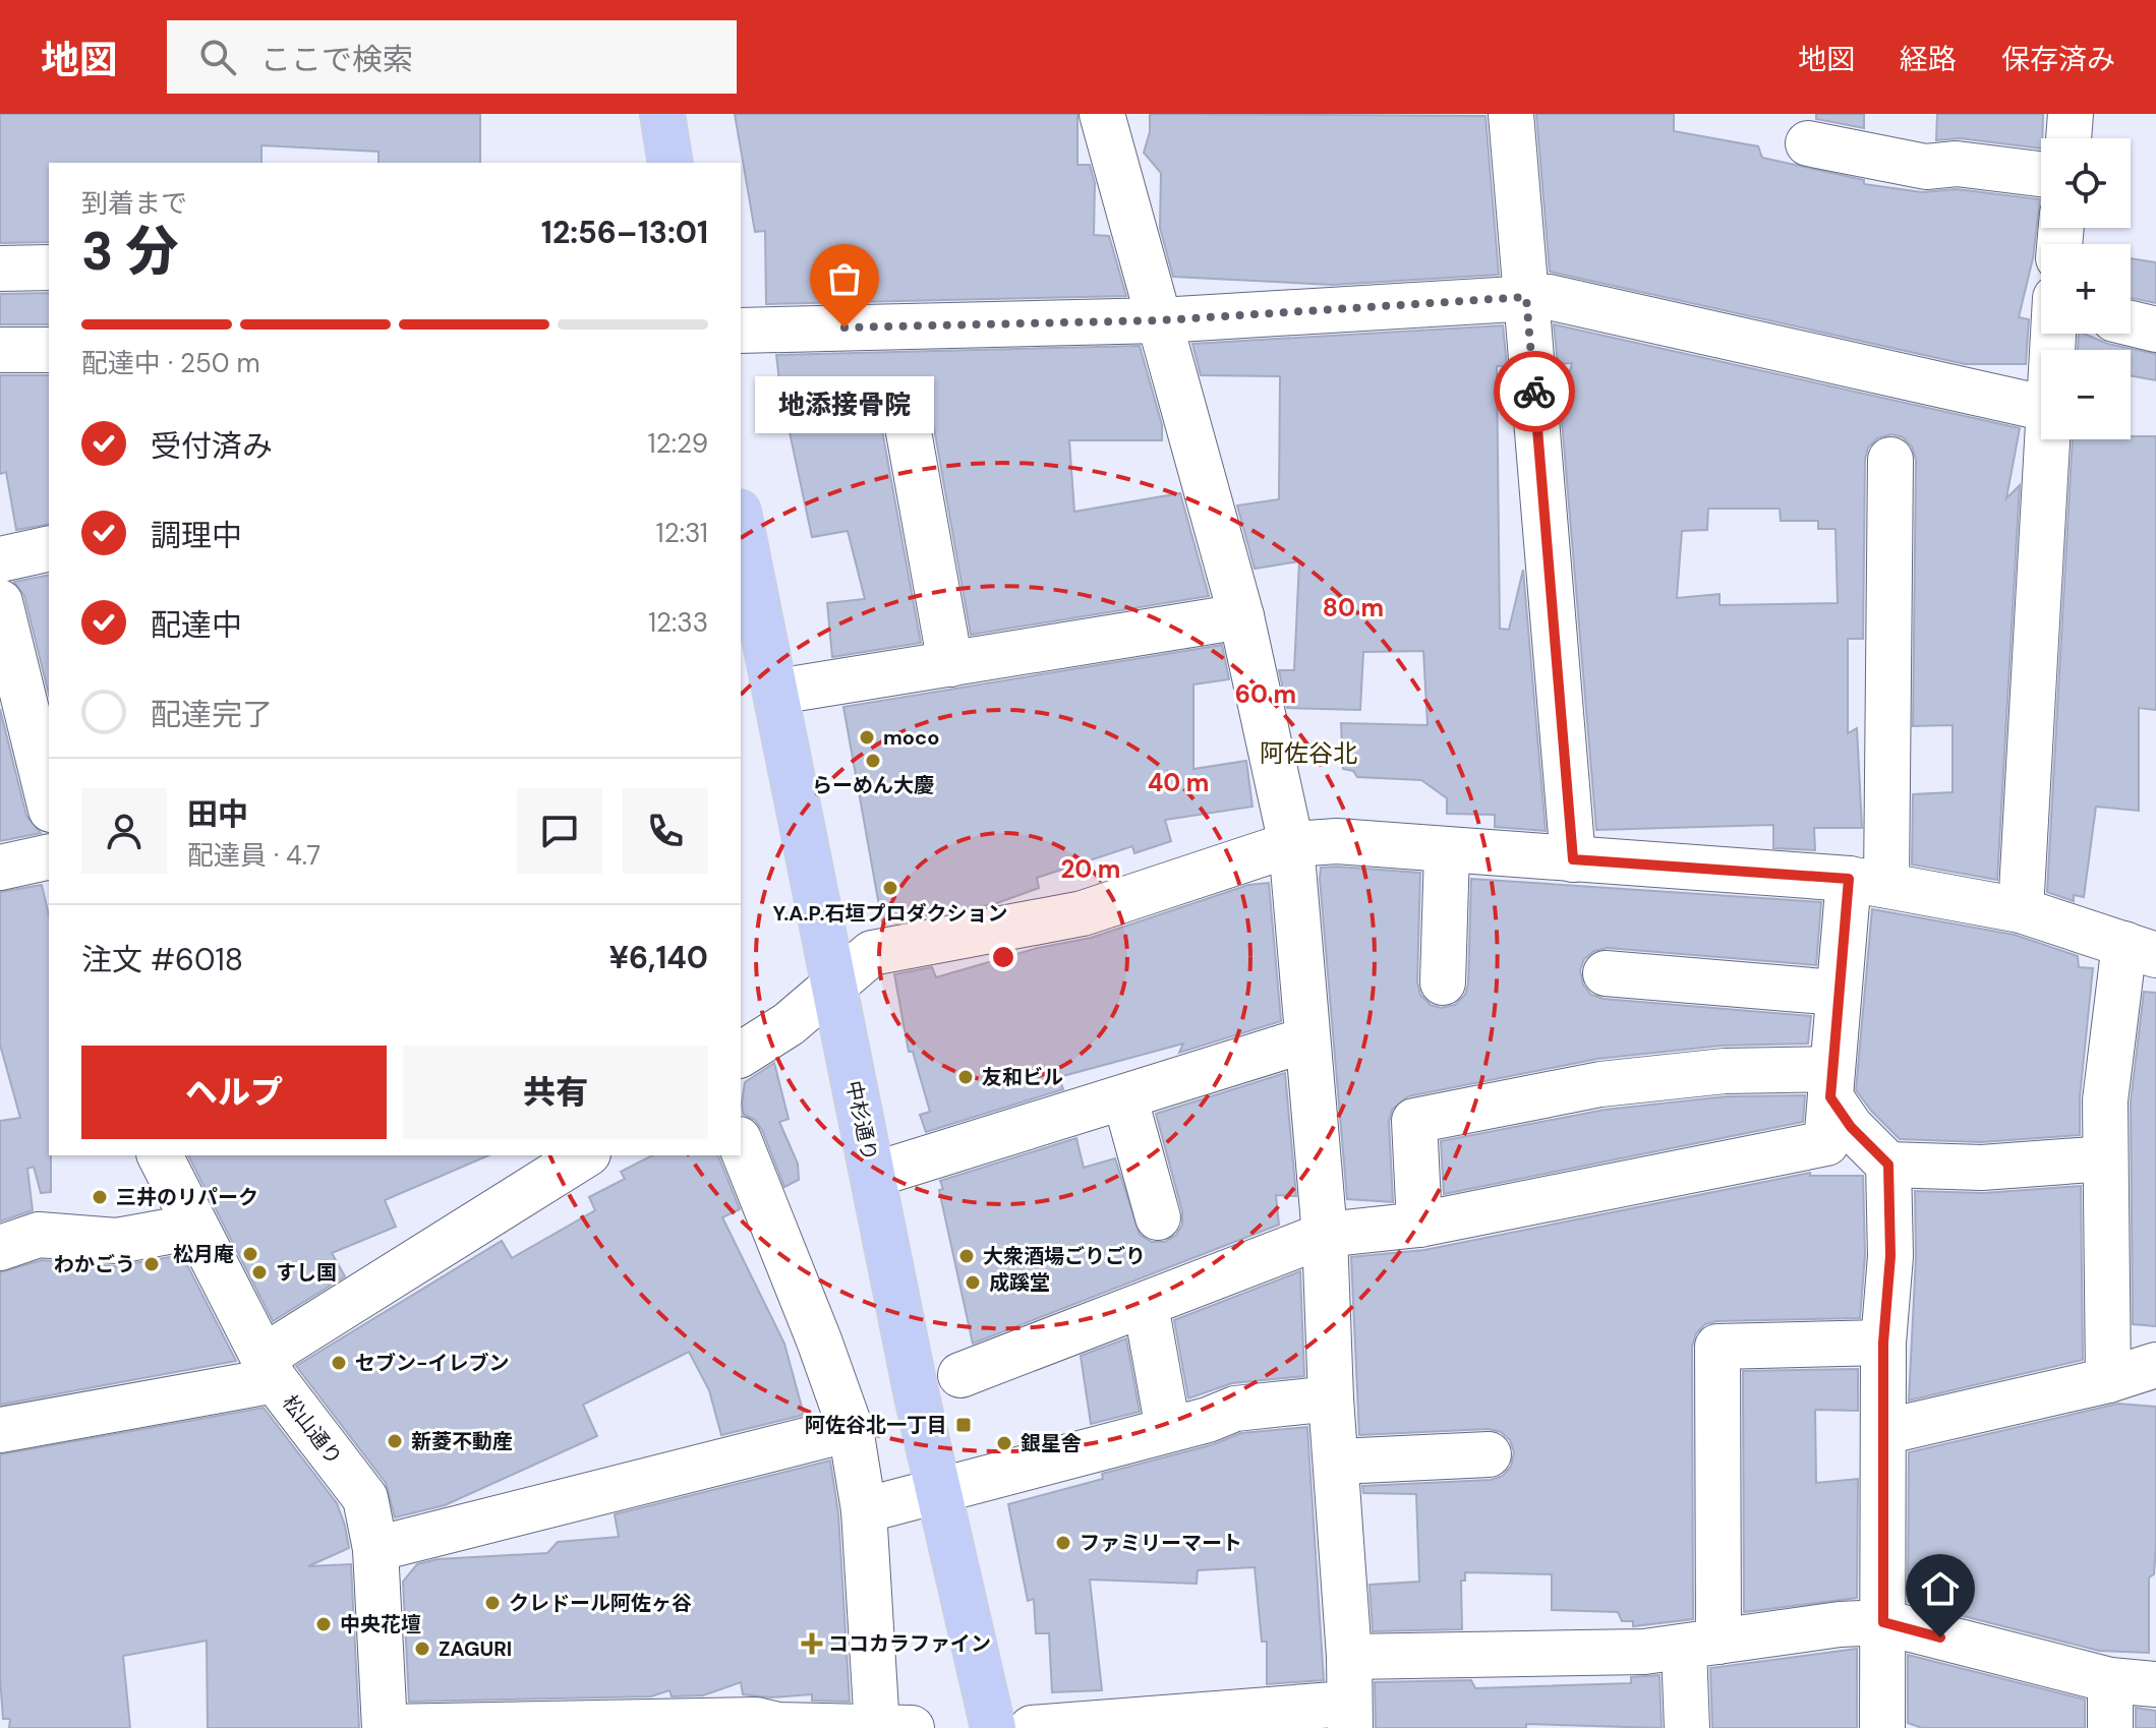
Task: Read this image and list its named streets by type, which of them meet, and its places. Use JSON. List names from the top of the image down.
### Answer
{
  "streets": {
    "main road": ["中杉通り"],
    "street": ["松山通り"]
  },
  "districts": ["阿佐谷北"],
  "places": {
    "other": [
      "地添接骨院",
      "moco",
      "らーめん大慶",
      "Y.A.P.石垣プロダクション",
      "友和ビル",
      "三井のリパーク",
      "松月庵",
      "大衆酒場ごりごり",
      "わかごう",
      "すし国",
      "成蹊堂",
      "セブン-イレブン",
      "新菱不動産",
      "銀星舎",
      "ファミリーマート",
      "クレドール阿佐ヶ谷",
      "中央花壇",
      "ZAGURI"
    ],
    "transit": ["阿佐谷北一丁目"],
    "health": ["ココカラファイン"]
  },
  "page": {
    "header": "地図",
    "search": "ここで検索",
    "nav": ["地図", "経路", "保存済み"],
    "map_buttons": ["+", "−"],
    "heading": ["3 分", "到着まで", "12:56–13:01"],
    "panel": [
      "田中",
      "配達員 · 4.7",
      "注文 #6018",
      "¥6,140"
    ],
    "bar": "配達中 · 250 m",
    "bubble": "地添接骨院",
    "list": [
      ["受付済み", "12:29"],
      ["調理中", "12:31"],
      ["配達中", "12:33"],
      "配達完了"
    ],
    "buttons": ["ヘルプ", "共有"]
  },
  "rings": [
    "80 m",
    "60 m",
    "40 m",
    "20 m"
  ]
}
